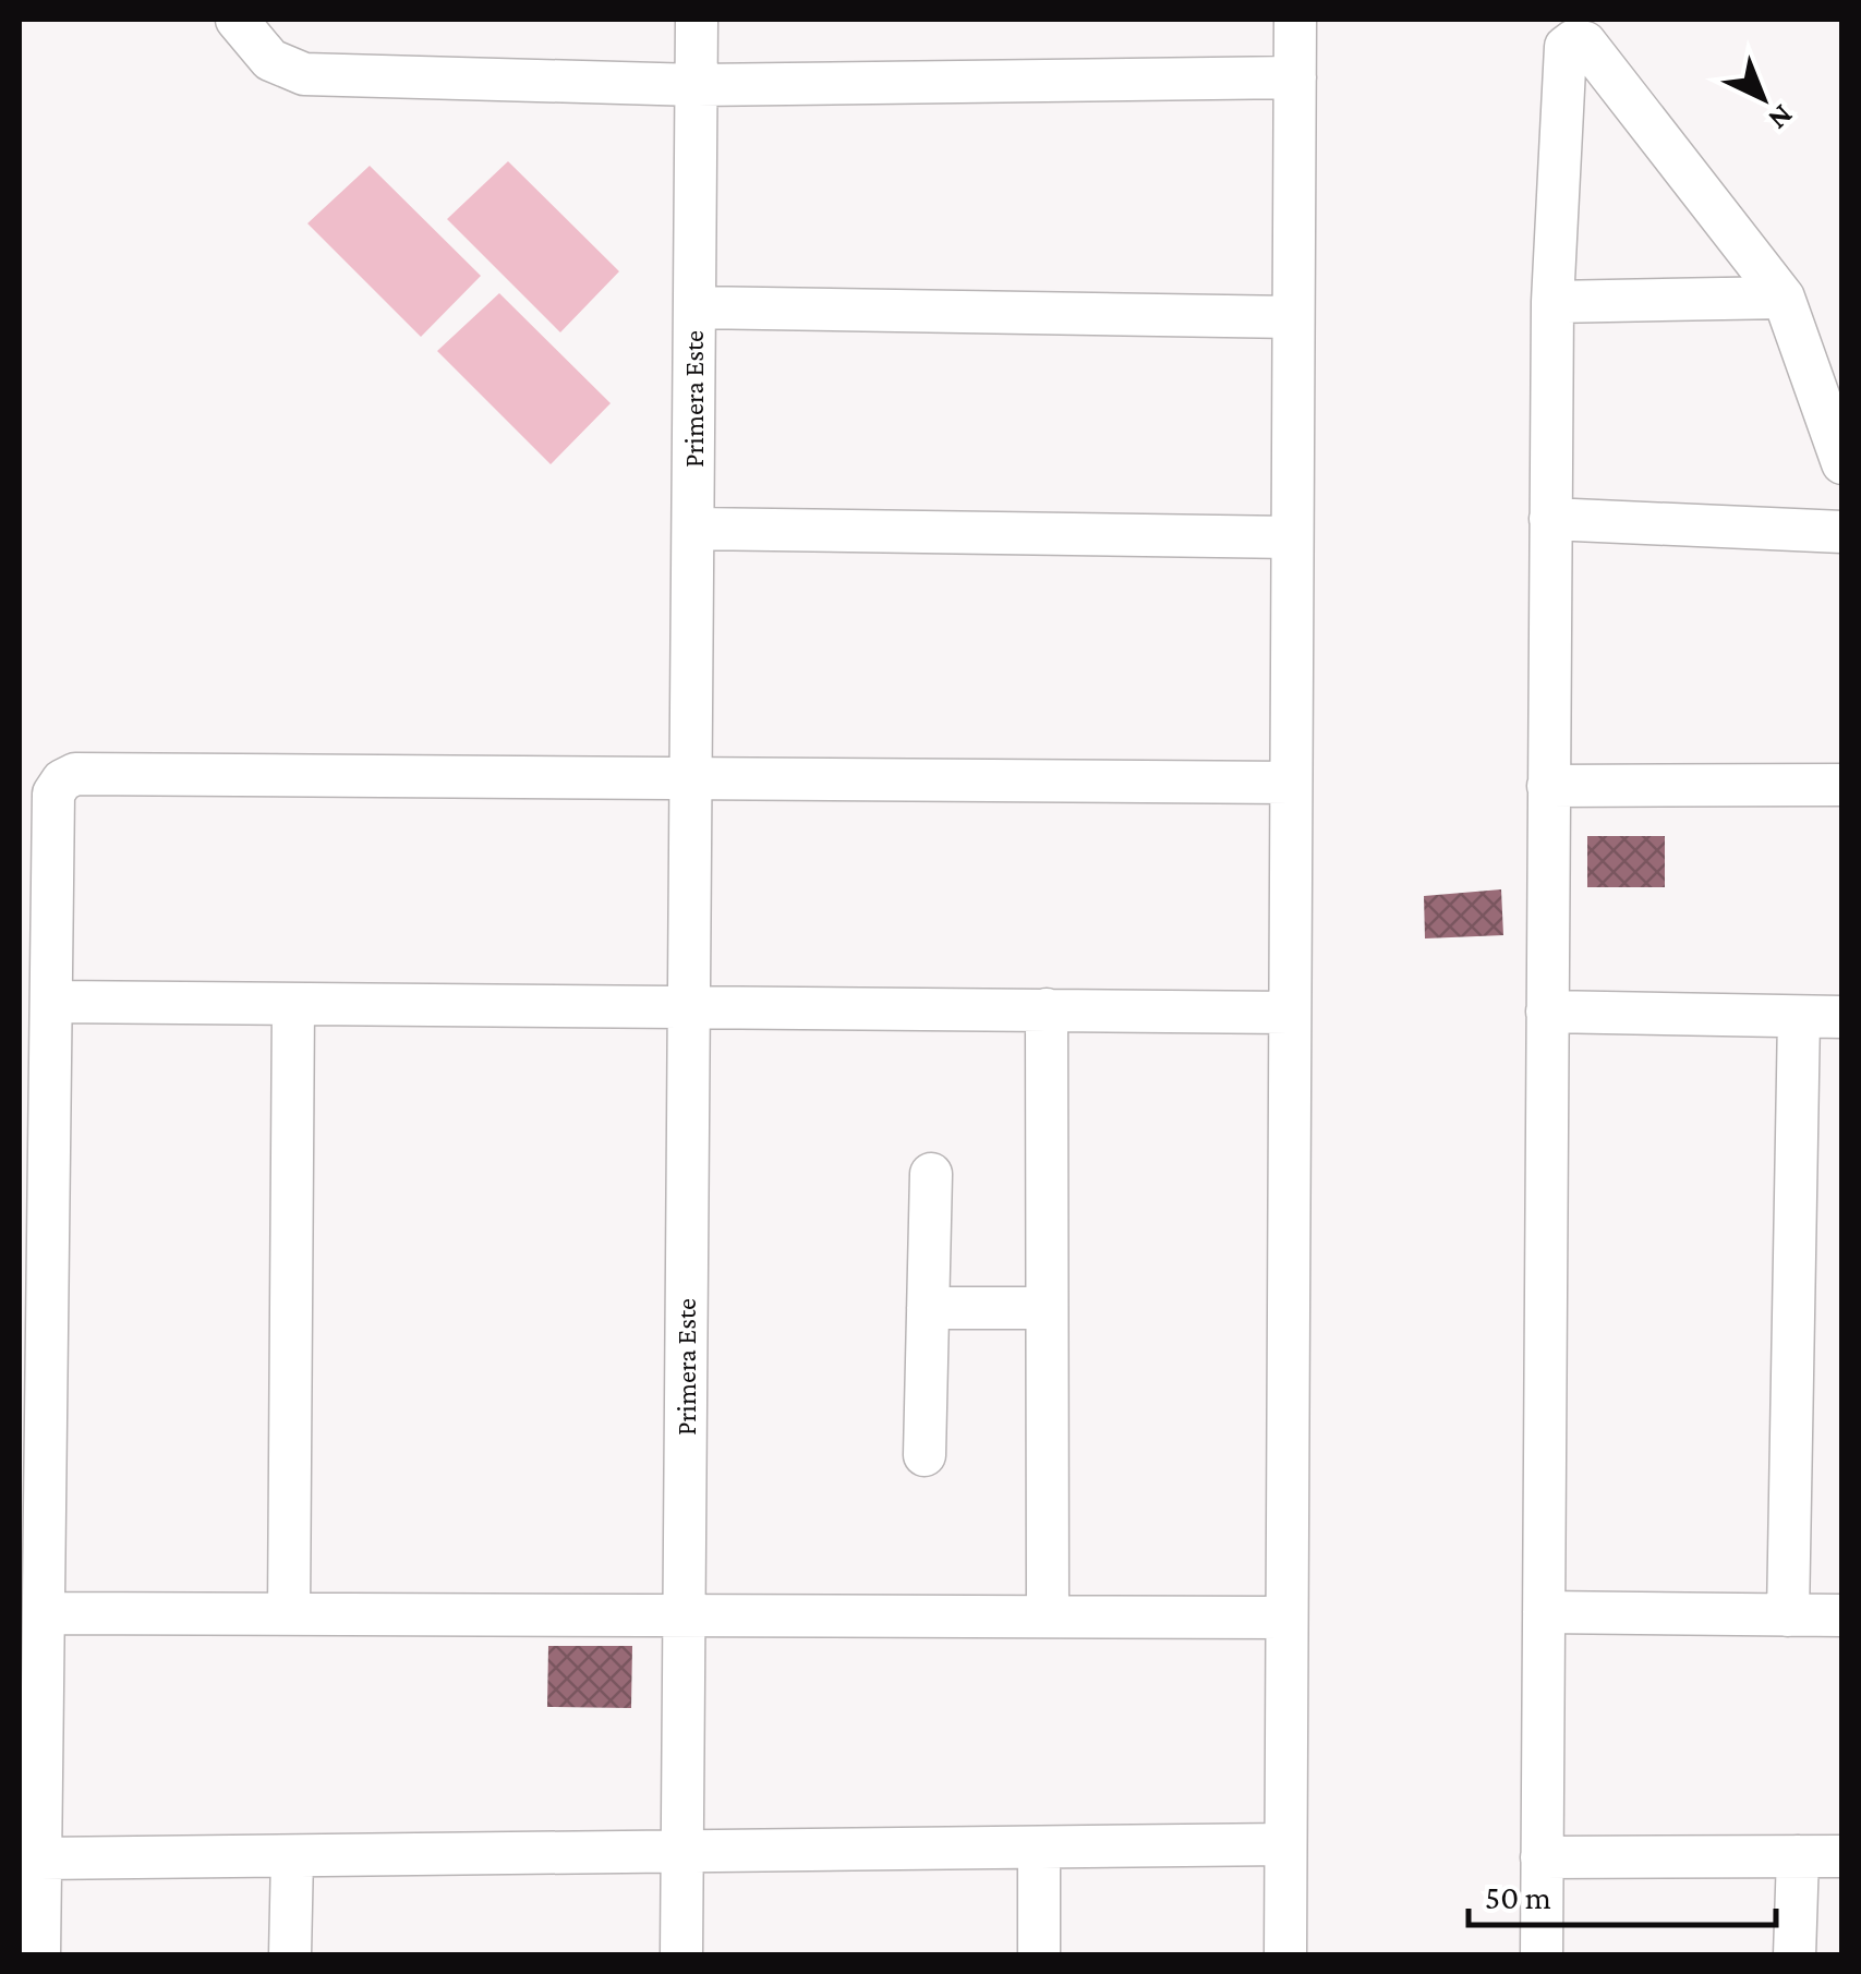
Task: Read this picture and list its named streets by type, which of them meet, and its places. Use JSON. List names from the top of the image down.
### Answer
{
  "streets": {
    "street": ["Primera Este"]
  },
  "scale_bar": "50 m",
  "north": "bottom right"
}
